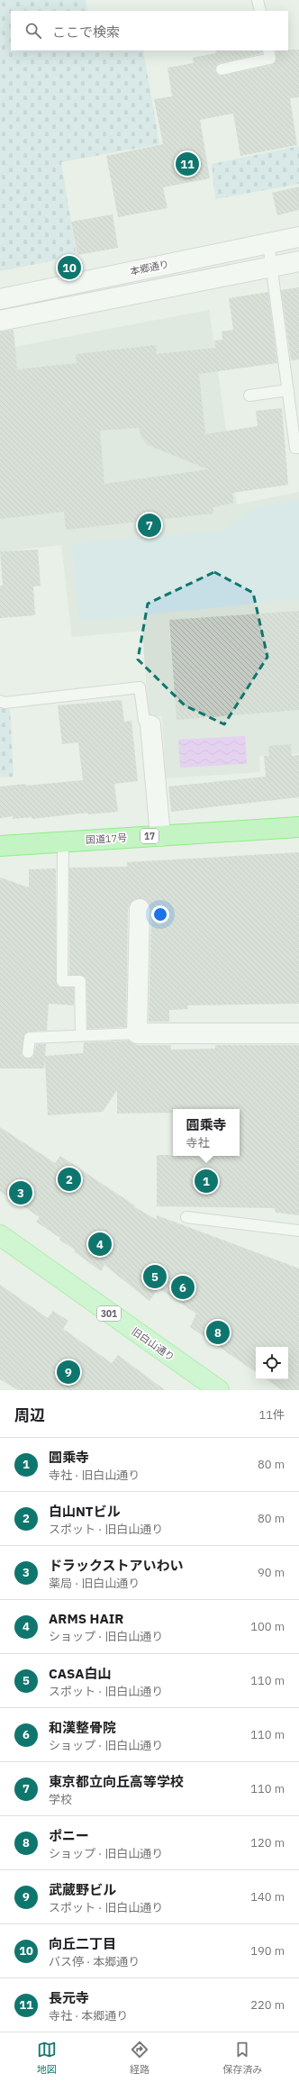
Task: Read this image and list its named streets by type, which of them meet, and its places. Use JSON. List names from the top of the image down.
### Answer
{
  "streets": {
    "highway": ["17", "国道17号"],
    "main road": ["本郷通り", "301", "旧白山通り"]
  },
  "page": {
    "search": "ここで検索",
    "pins": [
      "11",
      "10",
      "7",
      "2",
      "1",
      "3",
      "4",
      "5",
      "6",
      "8",
      "9"
    ],
    "popup": ["圓乘寺", "寺社"],
    "heading": ["周辺", "11件"],
    "list": [
      {
        "mark": "1",
        "name": "圓乘寺",
        "note": "寺社 · 旧白山通り",
        "value": "80 m"
      },
      {
        "mark": "2",
        "name": "白山NTビル",
        "note": "スポット · 旧白山通り",
        "value": "80 m"
      },
      {
        "mark": "3",
        "name": "ドラックストアいわい",
        "note": "薬局 · 旧白山通り",
        "value": "90 m"
      },
      {
        "mark": "4",
        "name": "ARMS HAIR",
        "note": "ショップ · 旧白山通り",
        "value": "100 m"
      },
      {
        "mark": "5",
        "name": "CASA白山",
        "note": "スポット · 旧白山通り",
        "value": "110 m"
      },
      {
        "mark": "6",
        "name": "和漢整骨院",
        "note": "ショップ · 旧白山通り",
        "value": "110 m"
      },
      {
        "mark": "7",
        "name": "東京都立向丘高等学校",
        "note": "学校",
        "value": "110 m"
      },
      {
        "mark": "8",
        "name": "ポニー",
        "note": "ショップ · 旧白山通り",
        "value": "120 m"
      },
      {
        "mark": "9",
        "name": "武蔵野ビル",
        "note": "スポット · 旧白山通り",
        "value": "140 m"
      },
      {
        "mark": "10",
        "name": "向丘二丁目",
        "note": "バス停 · 本郷通り",
        "value": "190 m"
      },
      {
        "mark": "11",
        "name": "長元寺",
        "note": "寺社 · 本郷通り",
        "value": "220 m"
      }
    ],
    "nav": ["地図", "経路", "保存済み"]
  }
}
